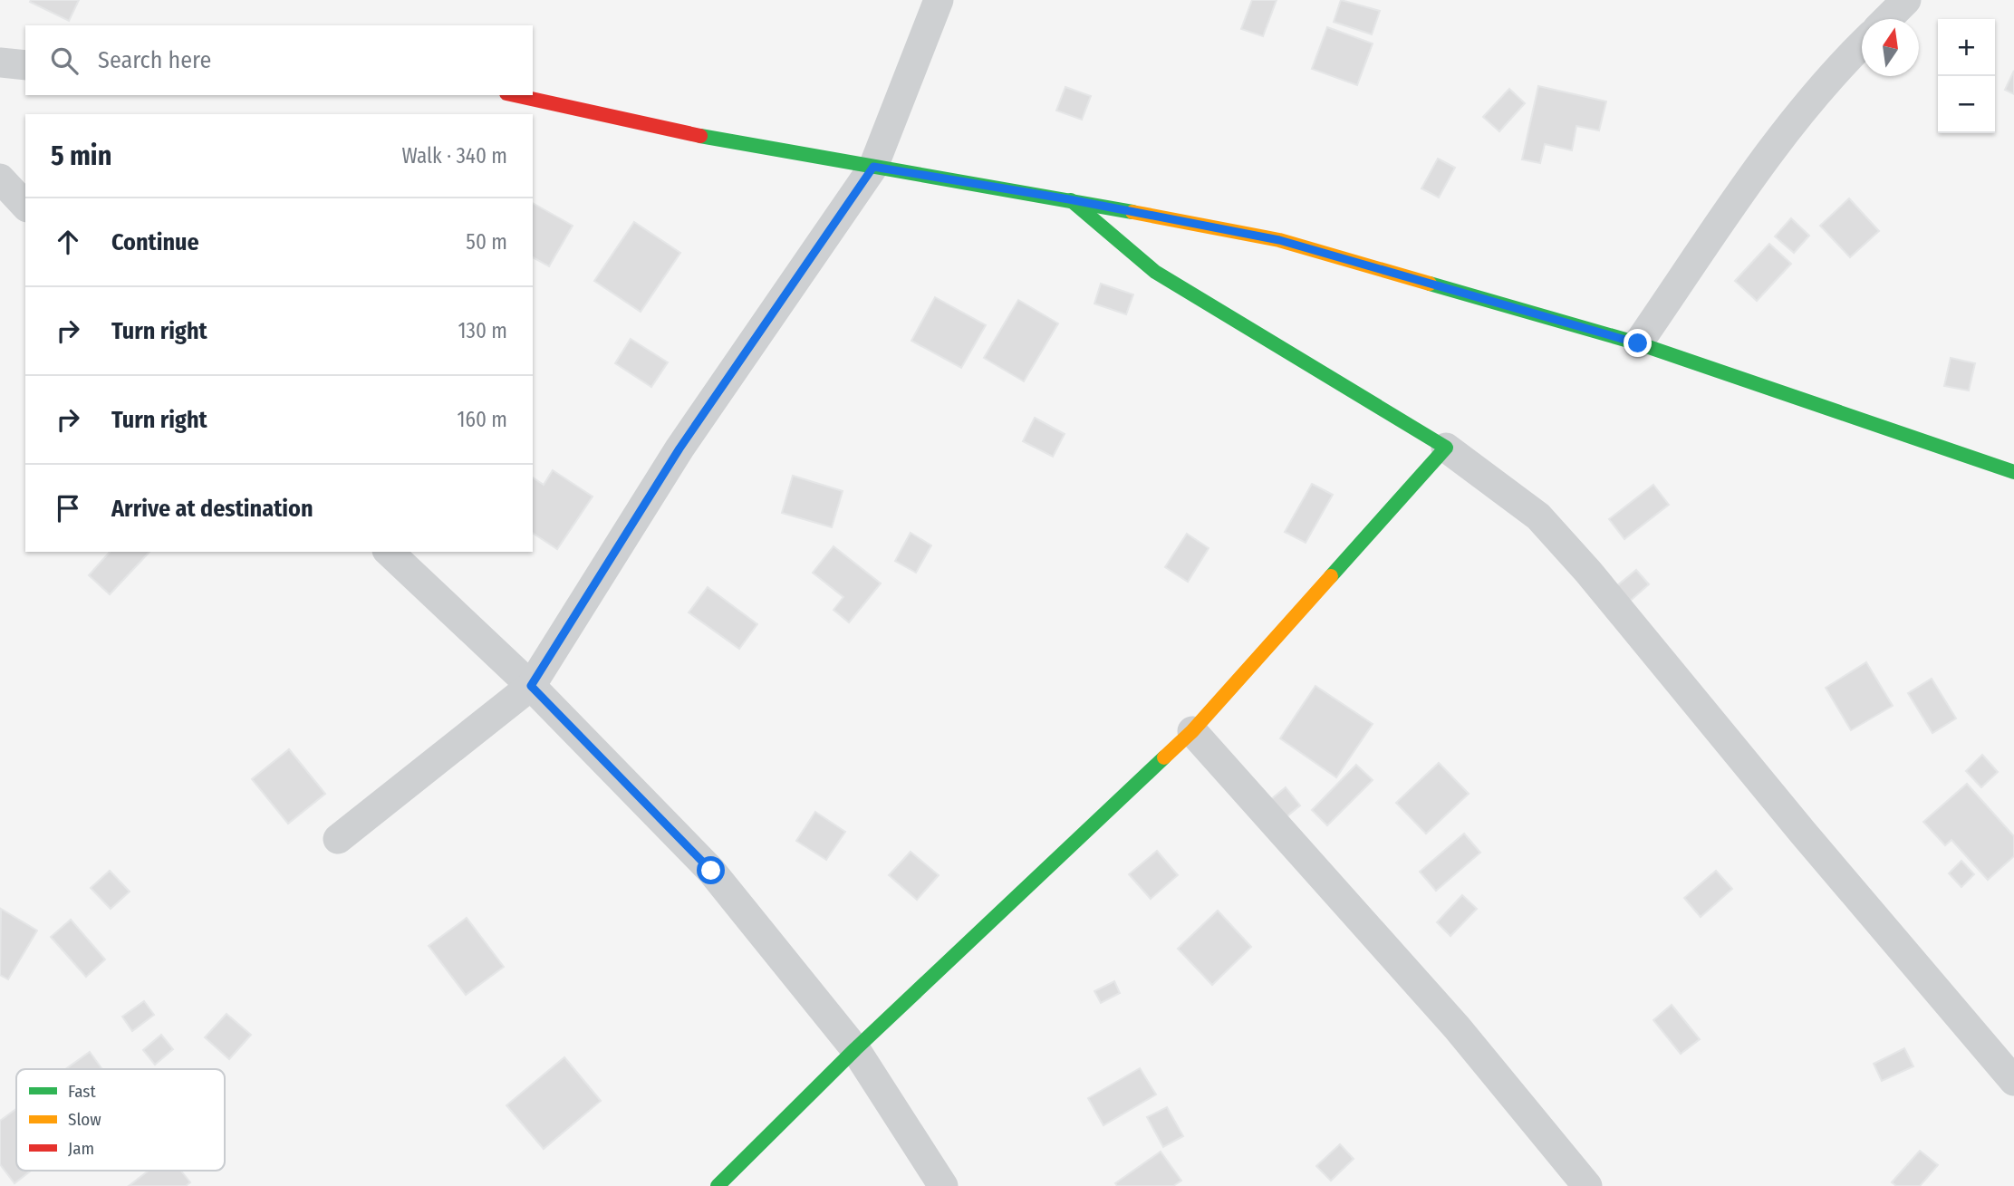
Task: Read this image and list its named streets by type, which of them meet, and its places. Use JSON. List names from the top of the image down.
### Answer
{
  "legend": ["Fast", "Slow", "Jam"],
  "north": "top",
  "page": {
    "map_buttons": ["+", "−"],
    "search": "Search here",
    "heading": ["5 min", "Walk · 340 m"],
    "list": [
      ["Continue", "50 m"],
      ["Turn right", "130 m"],
      ["Turn right", "160 m"],
      "Arrive at destination"
    ]
  }
}
